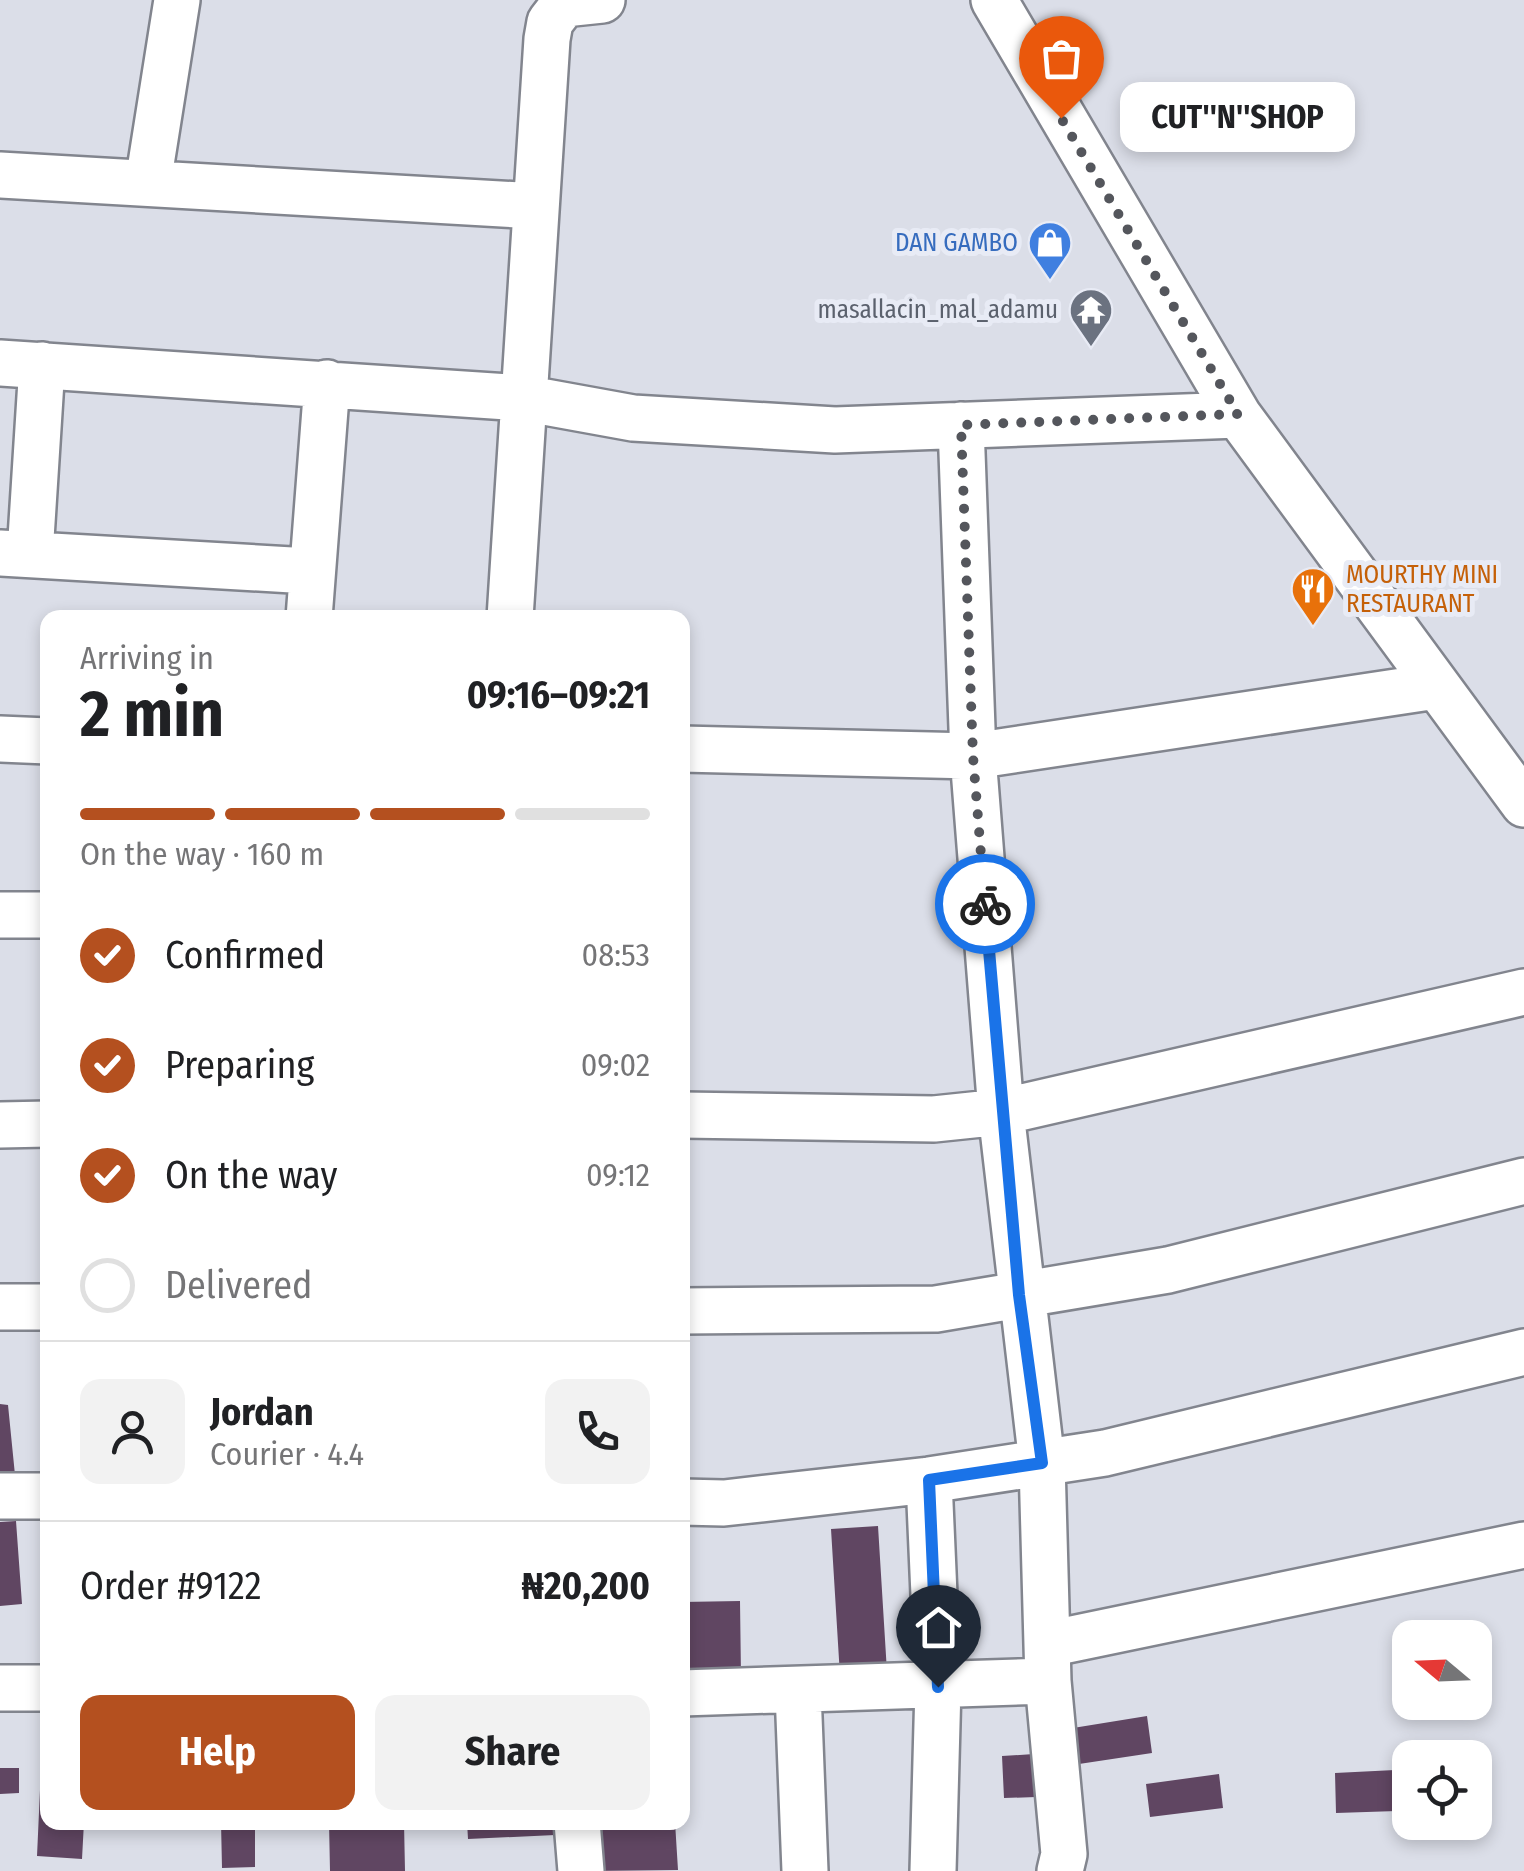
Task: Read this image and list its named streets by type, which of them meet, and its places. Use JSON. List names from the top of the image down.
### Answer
{
  "places": {
    "other": ["CUT''N''SHOP"],
    "shop": ["DAN GAMBO"],
    "temple": ["masallacin_mal_adamu"],
    "restaurant": ["MOURTHY MINI RESTAURANT"]
  },
  "north": "left",
  "page": {
    "bubble": "CUT''N''SHOP",
    "heading": ["2 min", "Arriving in", "09:16–09:21"],
    "panel": [
      "Jordan",
      "Courier · 4.4",
      "Order #9122",
      "₦20,200"
    ],
    "bar": "On the way · 160 m",
    "list": [
      ["Confirmed", "08:53"],
      ["Preparing", "09:02"],
      ["On the way", "09:12"],
      "Delivered"
    ],
    "buttons": ["Help", "Share"]
  }
}
